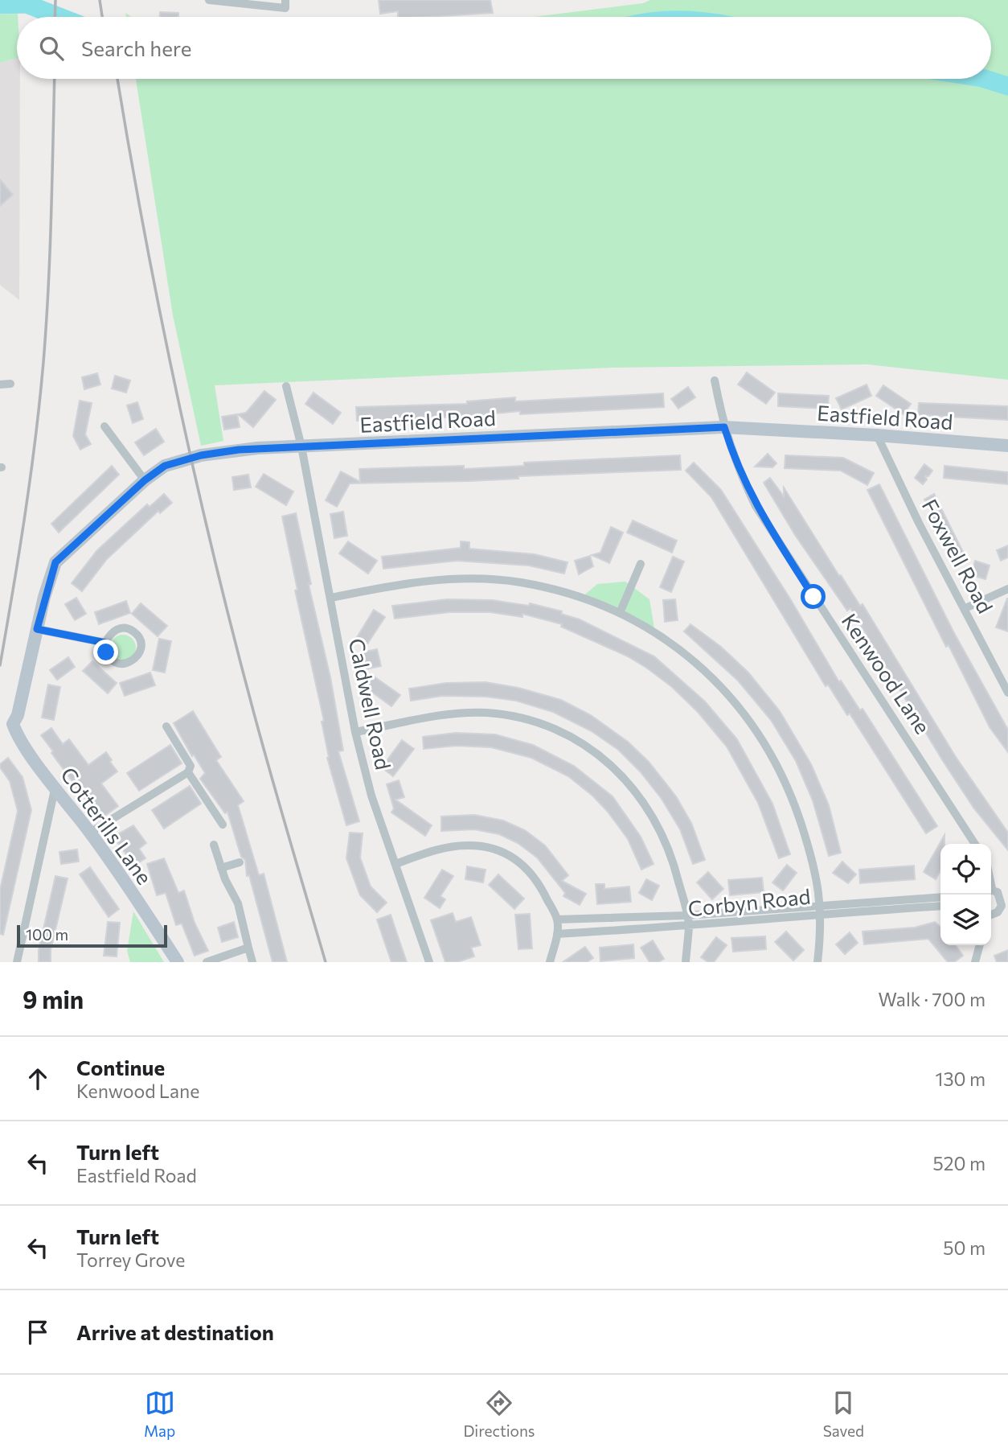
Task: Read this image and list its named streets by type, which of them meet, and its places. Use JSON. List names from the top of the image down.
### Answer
{
  "streets": {
    "street": [
      "Eastfield Road",
      "Foxwell Road",
      "Kenwood Lane",
      "Caldwell Road",
      "Cotterills Lane",
      "Corbyn Road"
    ]
  },
  "crossings": [
    ["Eastfield Road", "Foxwell Road"],
    ["Eastfield Road", "Kenwood Lane"],
    ["Eastfield Road", "Caldwell Road"],
    ["Eastfield Road", "Cotterills Lane"]
  ],
  "scale_bar": "100 m",
  "page": {
    "search": "Search here",
    "scale": "100 m",
    "heading": ["9 min", "Walk · 700 m"],
    "list": [
      ["Continue", "Kenwood Lane", "130 m"],
      ["Turn left", "Eastfield Road", "520 m"],
      ["Turn left", "Torrey Grove", "50 m"],
      "Arrive at destination"
    ],
    "nav": ["Map", "Directions", "Saved"]
  }
}
